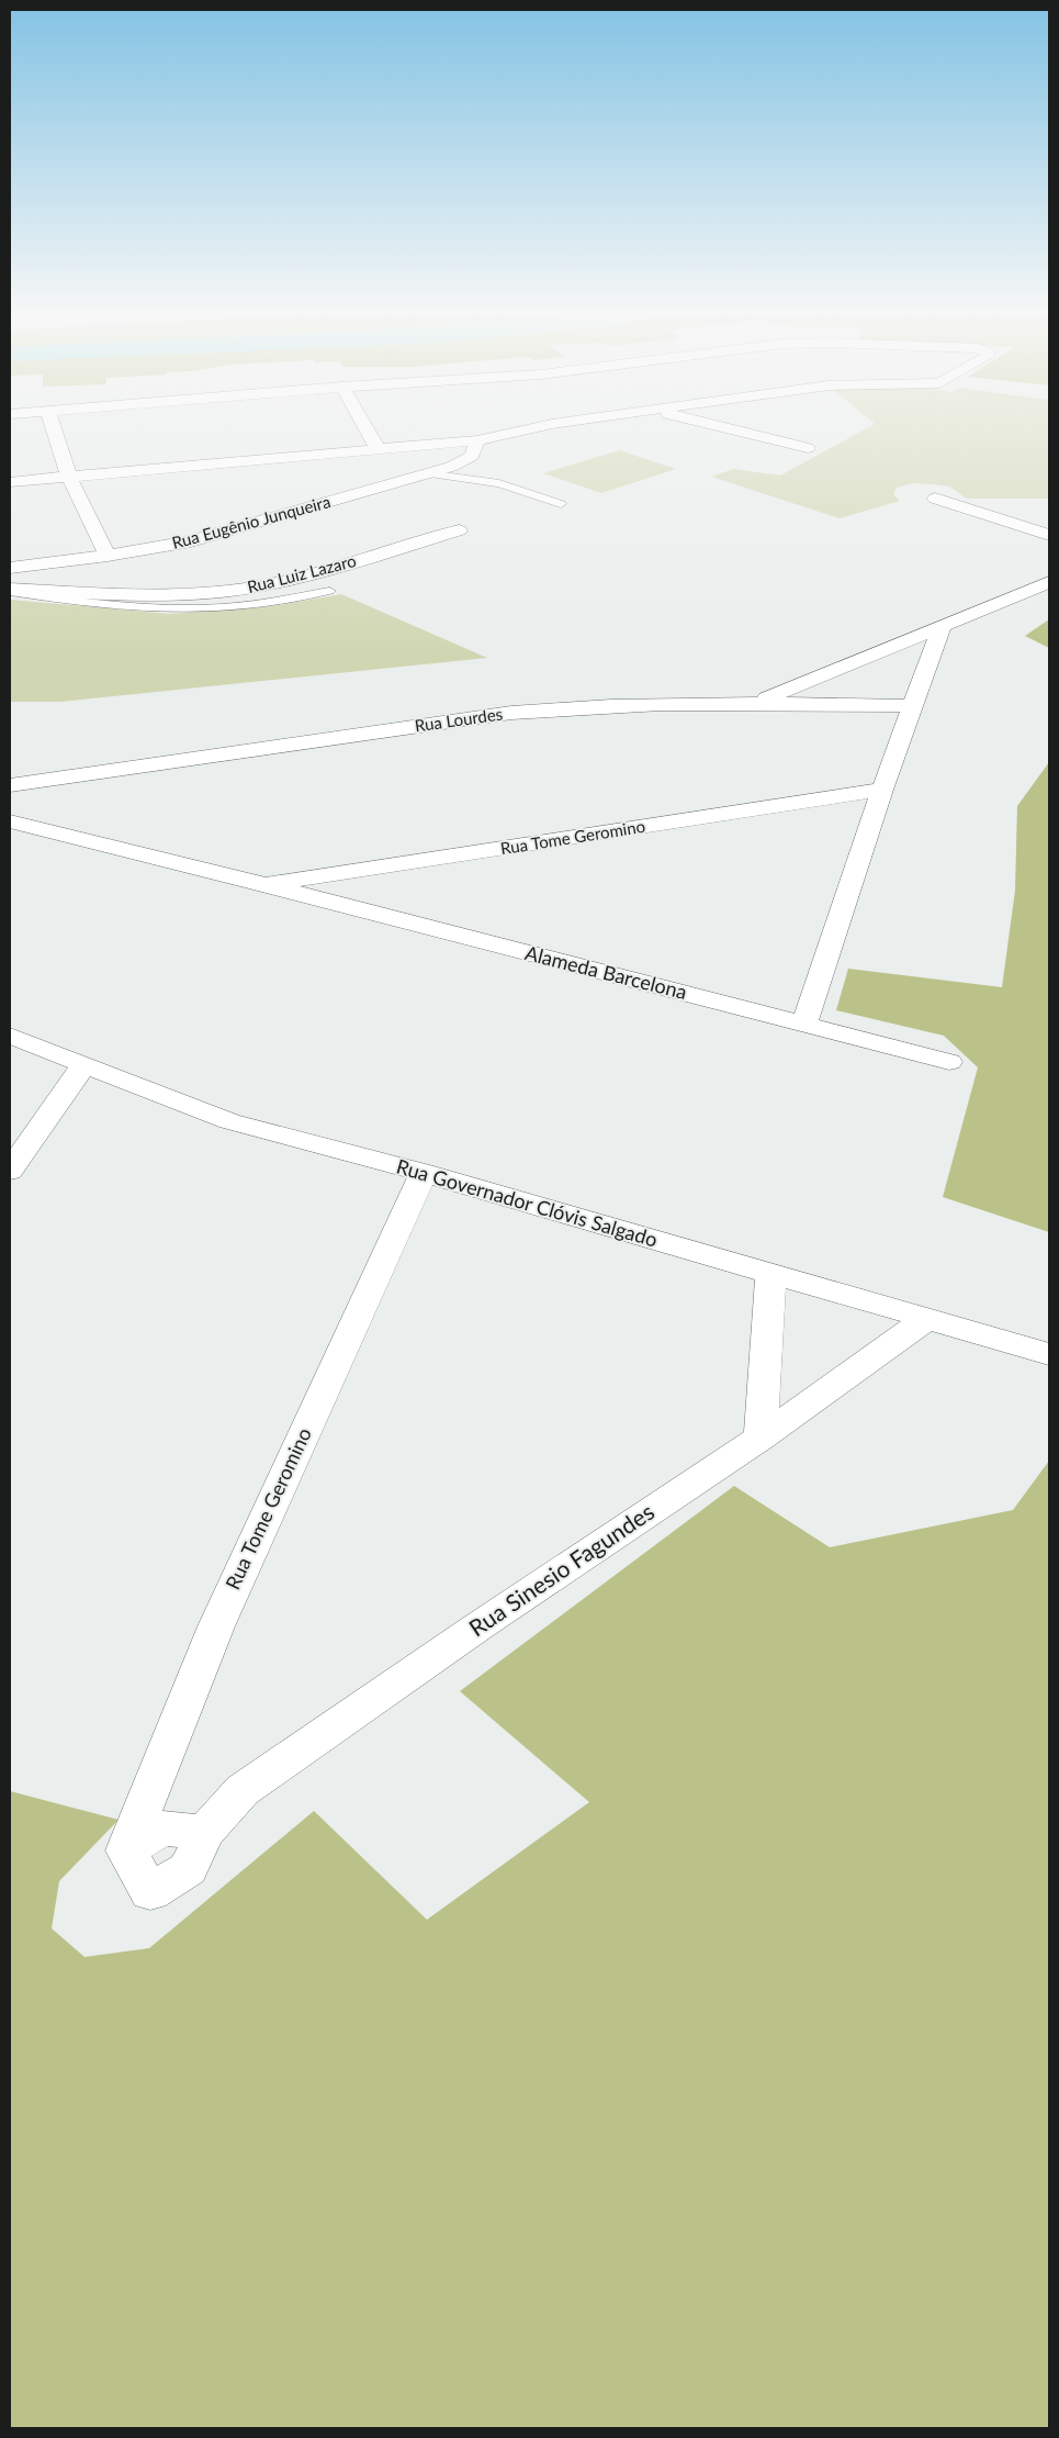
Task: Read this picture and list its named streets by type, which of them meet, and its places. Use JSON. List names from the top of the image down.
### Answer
{
  "streets": {
    "street": [
      "Rua Eugênio Junqueira",
      "Rua Luiz Lazaro",
      "Rua Lourdes",
      "Rua Tome Geromino",
      "Alameda Barcelona",
      "Rua Governador Clóvis Salgado",
      "Rua Sinesio Fagundes"
    ]
  },
  "crossings": [
    ["Rua Tome Geromino", "Alameda Barcelona"],
    ["Rua Tome Geromino", "Rua Governador Clóvis Salgado"],
    ["Rua Tome Geromino", "Rua Sinesio Fagundes"],
    ["Rua Governador Clóvis Salgado", "Rua Sinesio Fagundes"]
  ]
}
